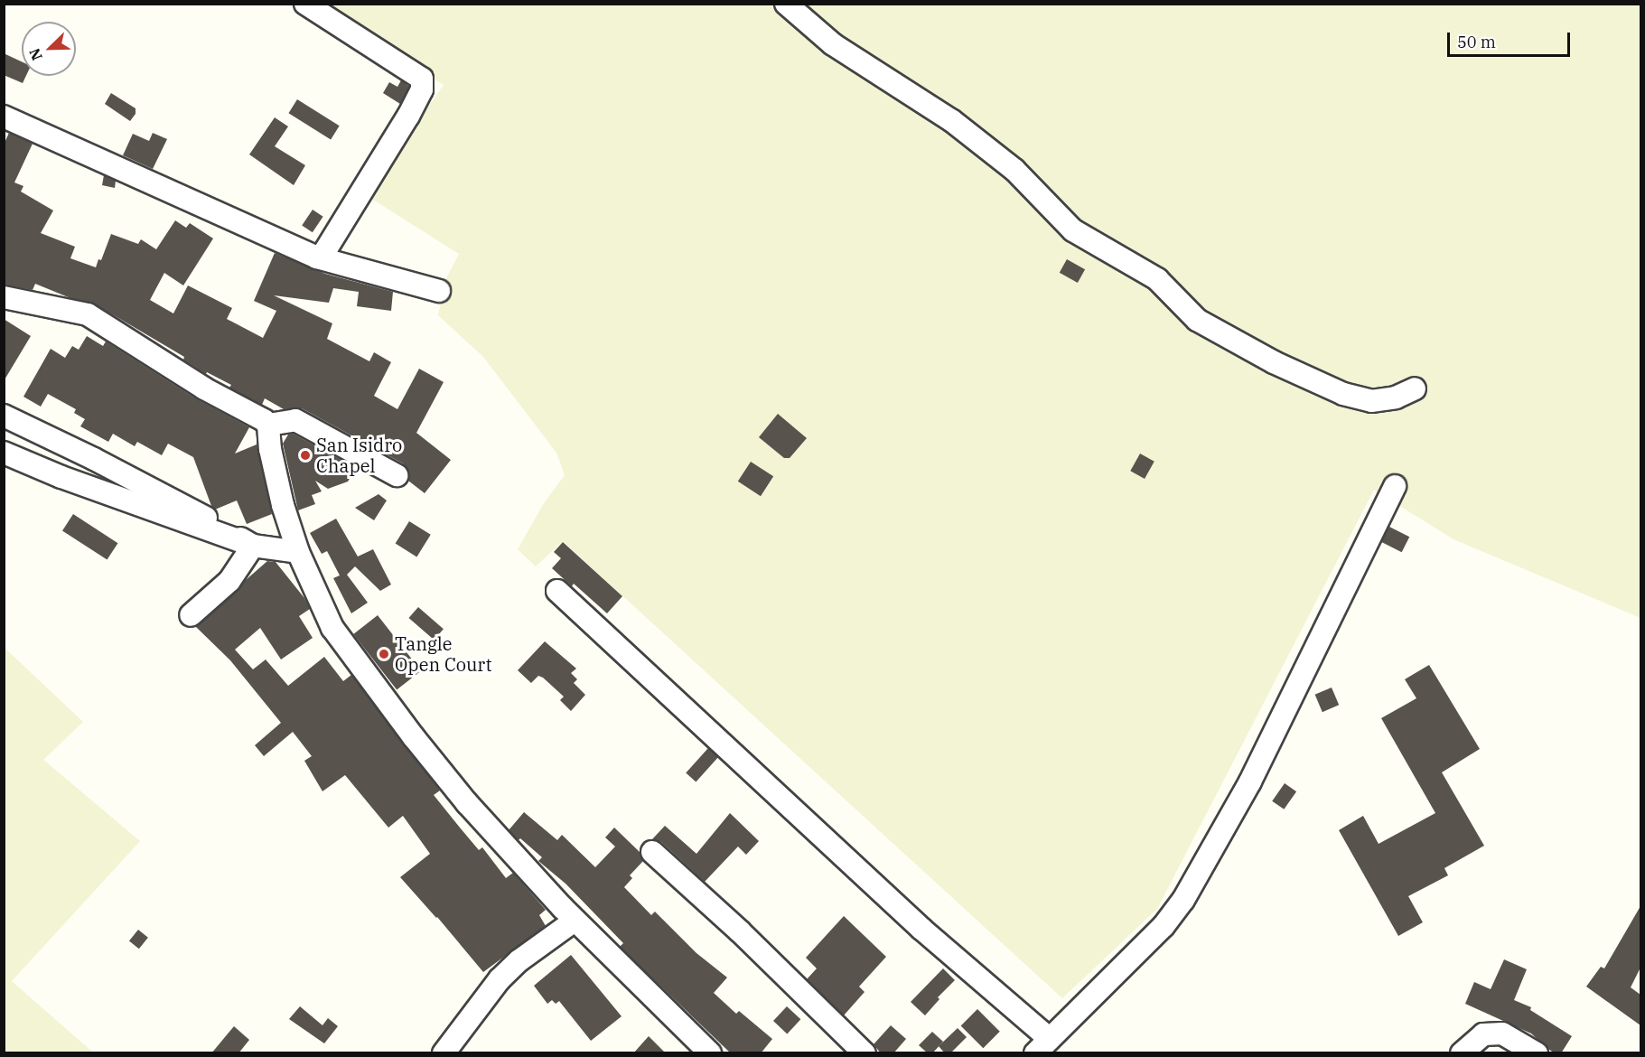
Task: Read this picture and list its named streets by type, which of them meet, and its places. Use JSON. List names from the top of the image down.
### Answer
{
  "places": ["San Isidro Chapel", "Tangle Open Court"],
  "scale_bar": "50 m",
  "north": "bottom left"
}
